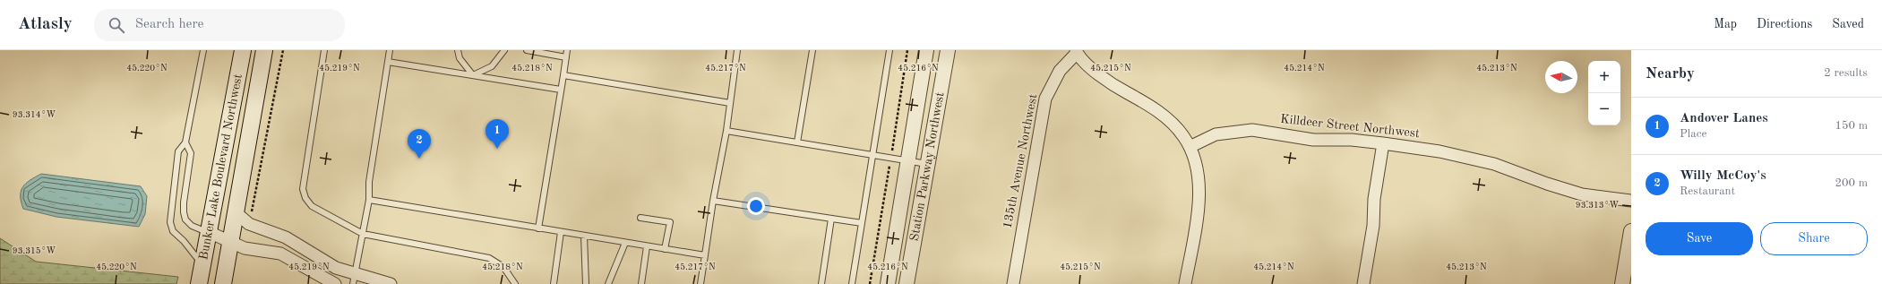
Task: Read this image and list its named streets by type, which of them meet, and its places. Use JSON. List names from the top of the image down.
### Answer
{
  "streets": {
    "main road": ["Bunker Lake Boulevard Northwest"],
    "street": ["Killdeer Street Northwest", "135th Avenue Northwest", "Station Parkway Northwest"]
  },
  "north": "left",
  "page": {
    "header": "Atlasly",
    "search": "Search here",
    "nav": ["Map", "Directions", "Saved"],
    "heading": ["Nearby", "2 results"],
    "map_buttons": ["+", "−"],
    "list": [
      {
        "mark": "1",
        "name": "Andover Lanes",
        "note": "Place",
        "value": "150 m"
      },
      {
        "mark": "2",
        "name": "Willy McCoy's",
        "note": "Restaurant",
        "value": "200 m"
      }
    ],
    "pins": ["1", "2"],
    "buttons": ["Save", "Share"]
  },
  "coordinates": [
    "45.220°N",
    "45.219°N",
    "45.218°N",
    "45.217°N",
    "45.216°N",
    "45.215°N",
    "45.214°N",
    "45.213°N",
    "93.314°W",
    "93.313°W",
    "93.315°W"
  ]
}
